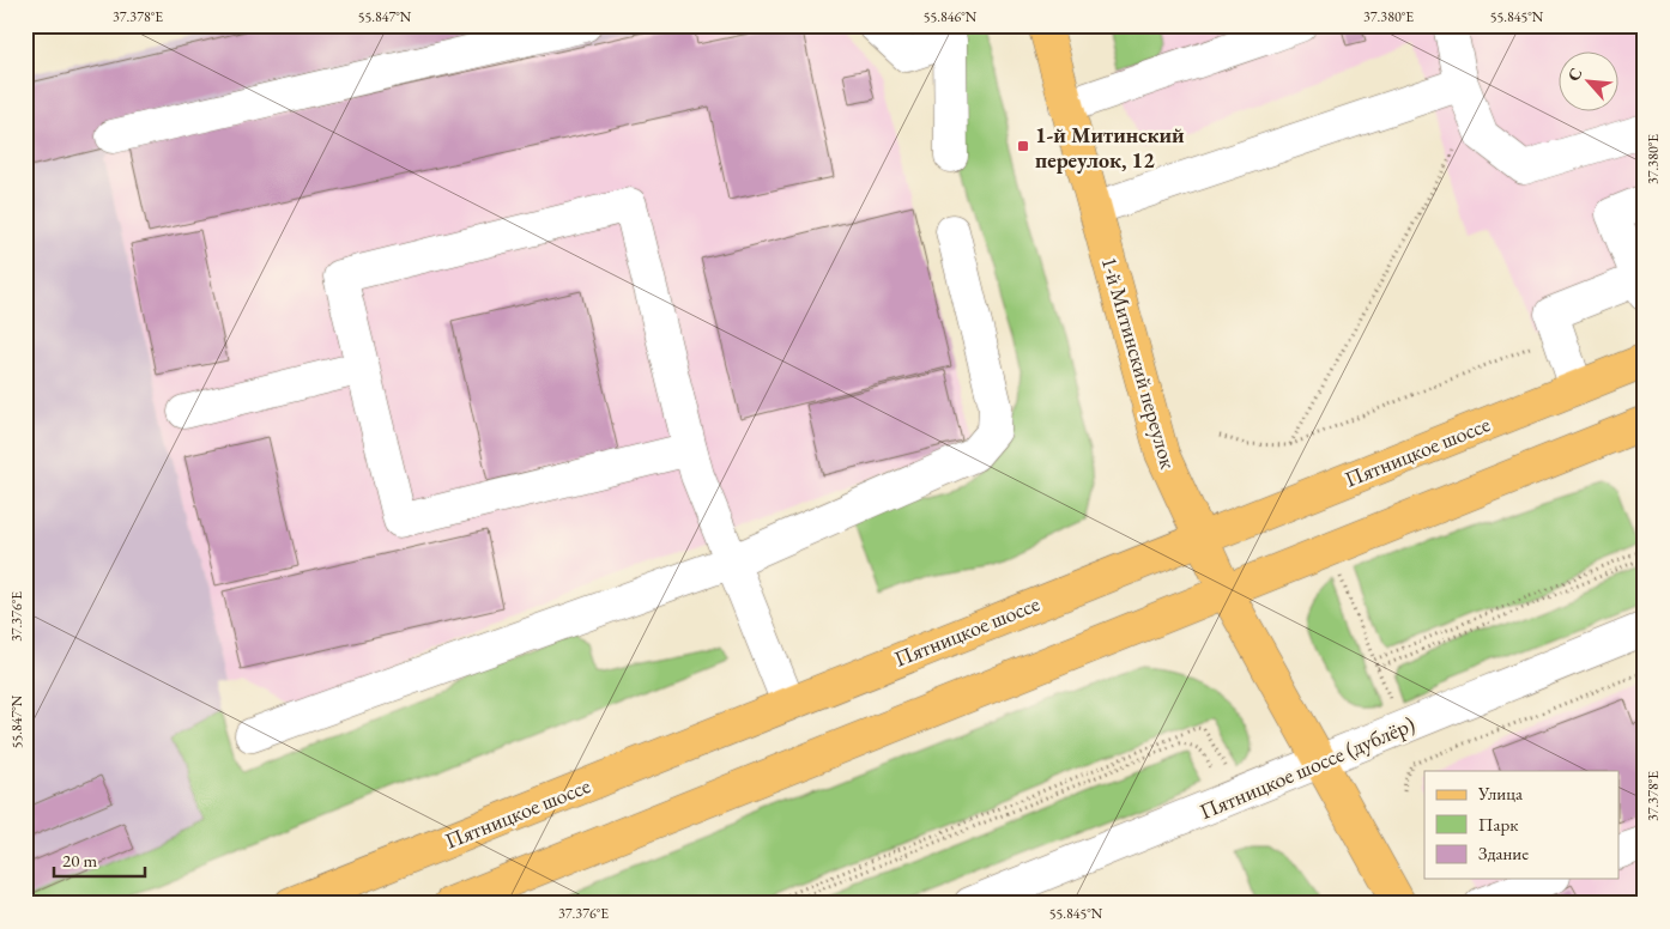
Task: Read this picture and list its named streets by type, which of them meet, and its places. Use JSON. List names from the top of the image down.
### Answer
{
  "streets": {
    "main road": ["1-й Митинский переулок", "Пятницкое шоссе"],
    "street": ["Пятницкое шоссе (дублёр)"]
  },
  "crossings": [
    ["1-й Митинский переулок", "Пятницкое шоссе"],
    ["1-й Митинский переулок", "Пятницкое шоссе (дублёр)"]
  ],
  "places": {
    "transit": ["1-й Митинский переулок, 12"]
  },
  "legend": ["Улица", "Парк", "Здание"],
  "scale_bar": "20 m",
  "north": "top left",
  "coordinates": [
    "37.378°E",
    "55.847°N",
    "55.846°N",
    "37.380°E",
    "55.845°N",
    "37.376°E"
  ]
}
